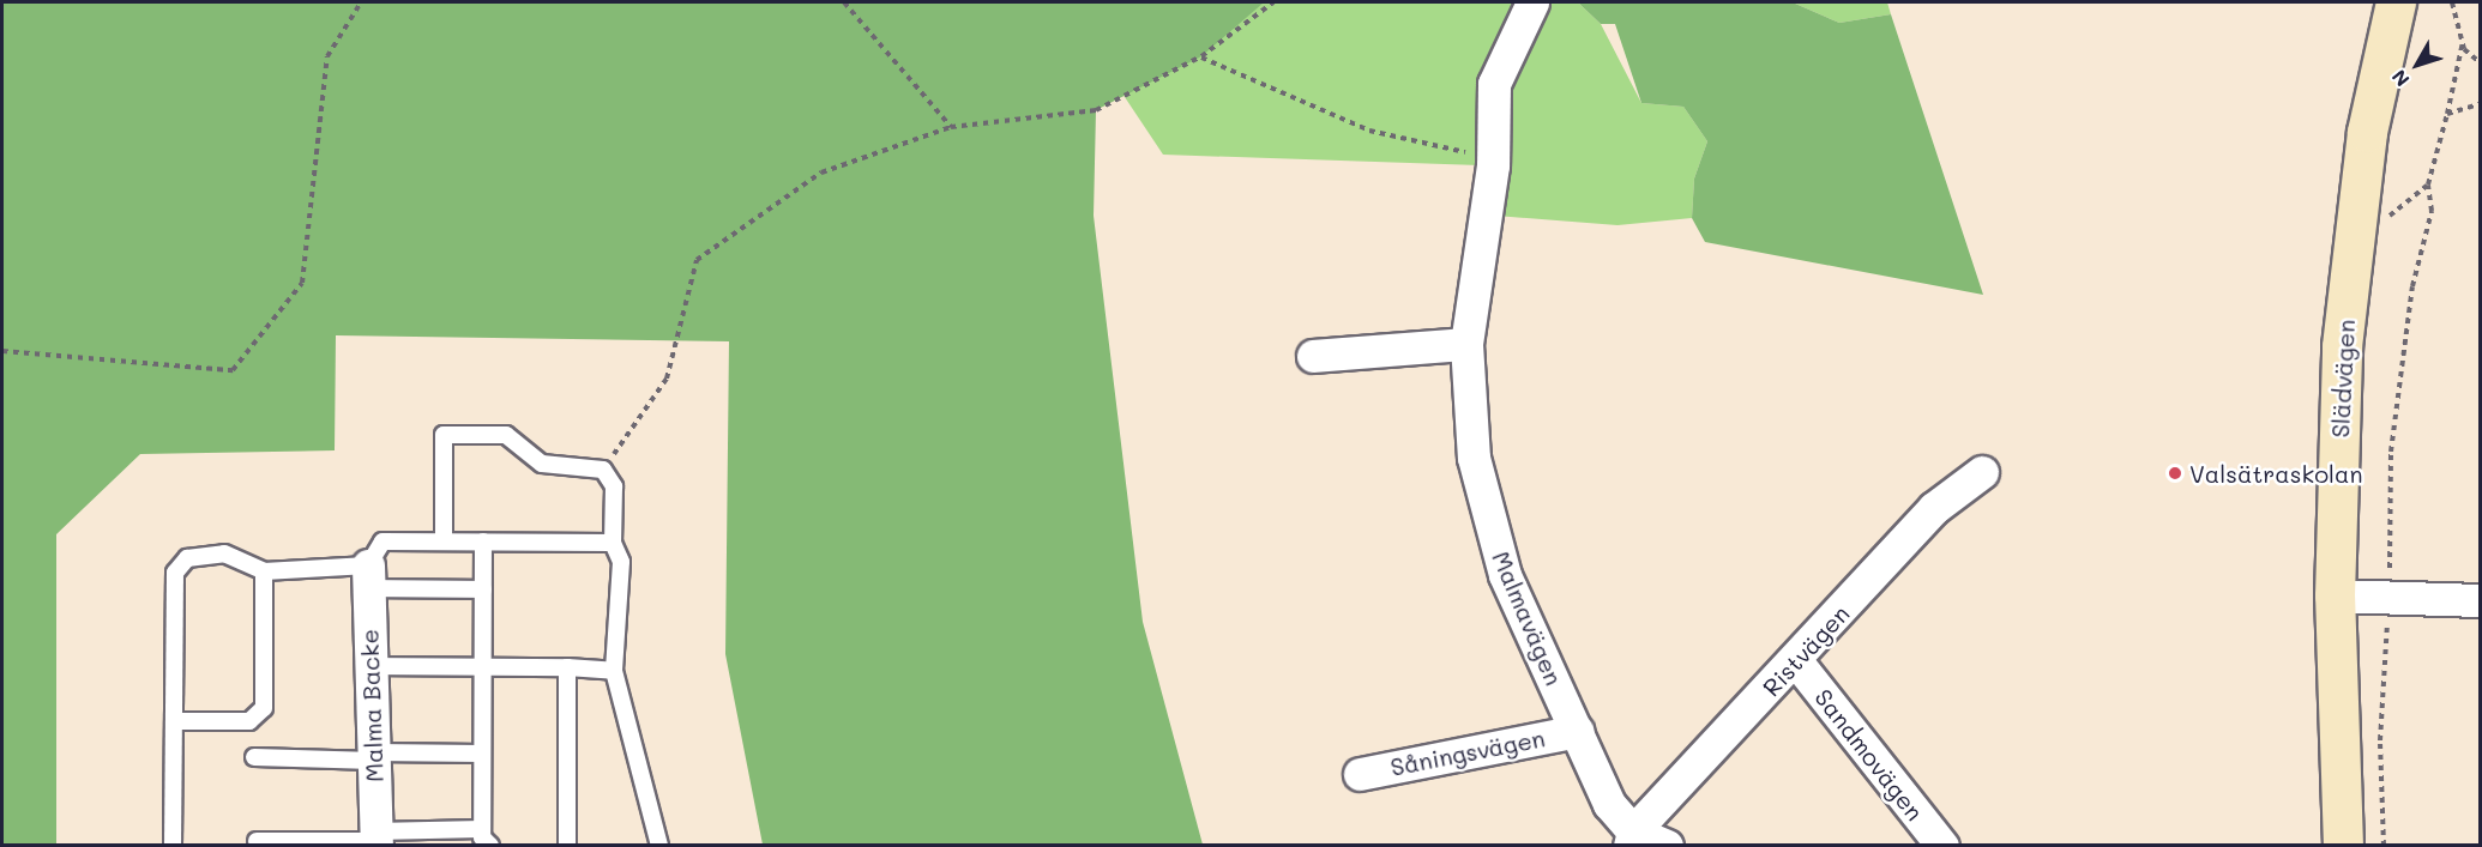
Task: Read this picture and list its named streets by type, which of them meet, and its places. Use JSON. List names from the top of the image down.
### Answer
{
  "streets": {
    "street": [
      "Slädvägen",
      "Malmavägen",
      "Ristvägen",
      "Malma Backe",
      "Såningsvägen",
      "Sandmovägen"
    ]
  },
  "crossings": [
    ["Malmavägen", "Ristvägen"],
    ["Malmavägen", "Såningsvägen"],
    ["Ristvägen", "Sandmovägen"]
  ],
  "places": ["Valsätraskolan"],
  "north": "bottom left"
}
